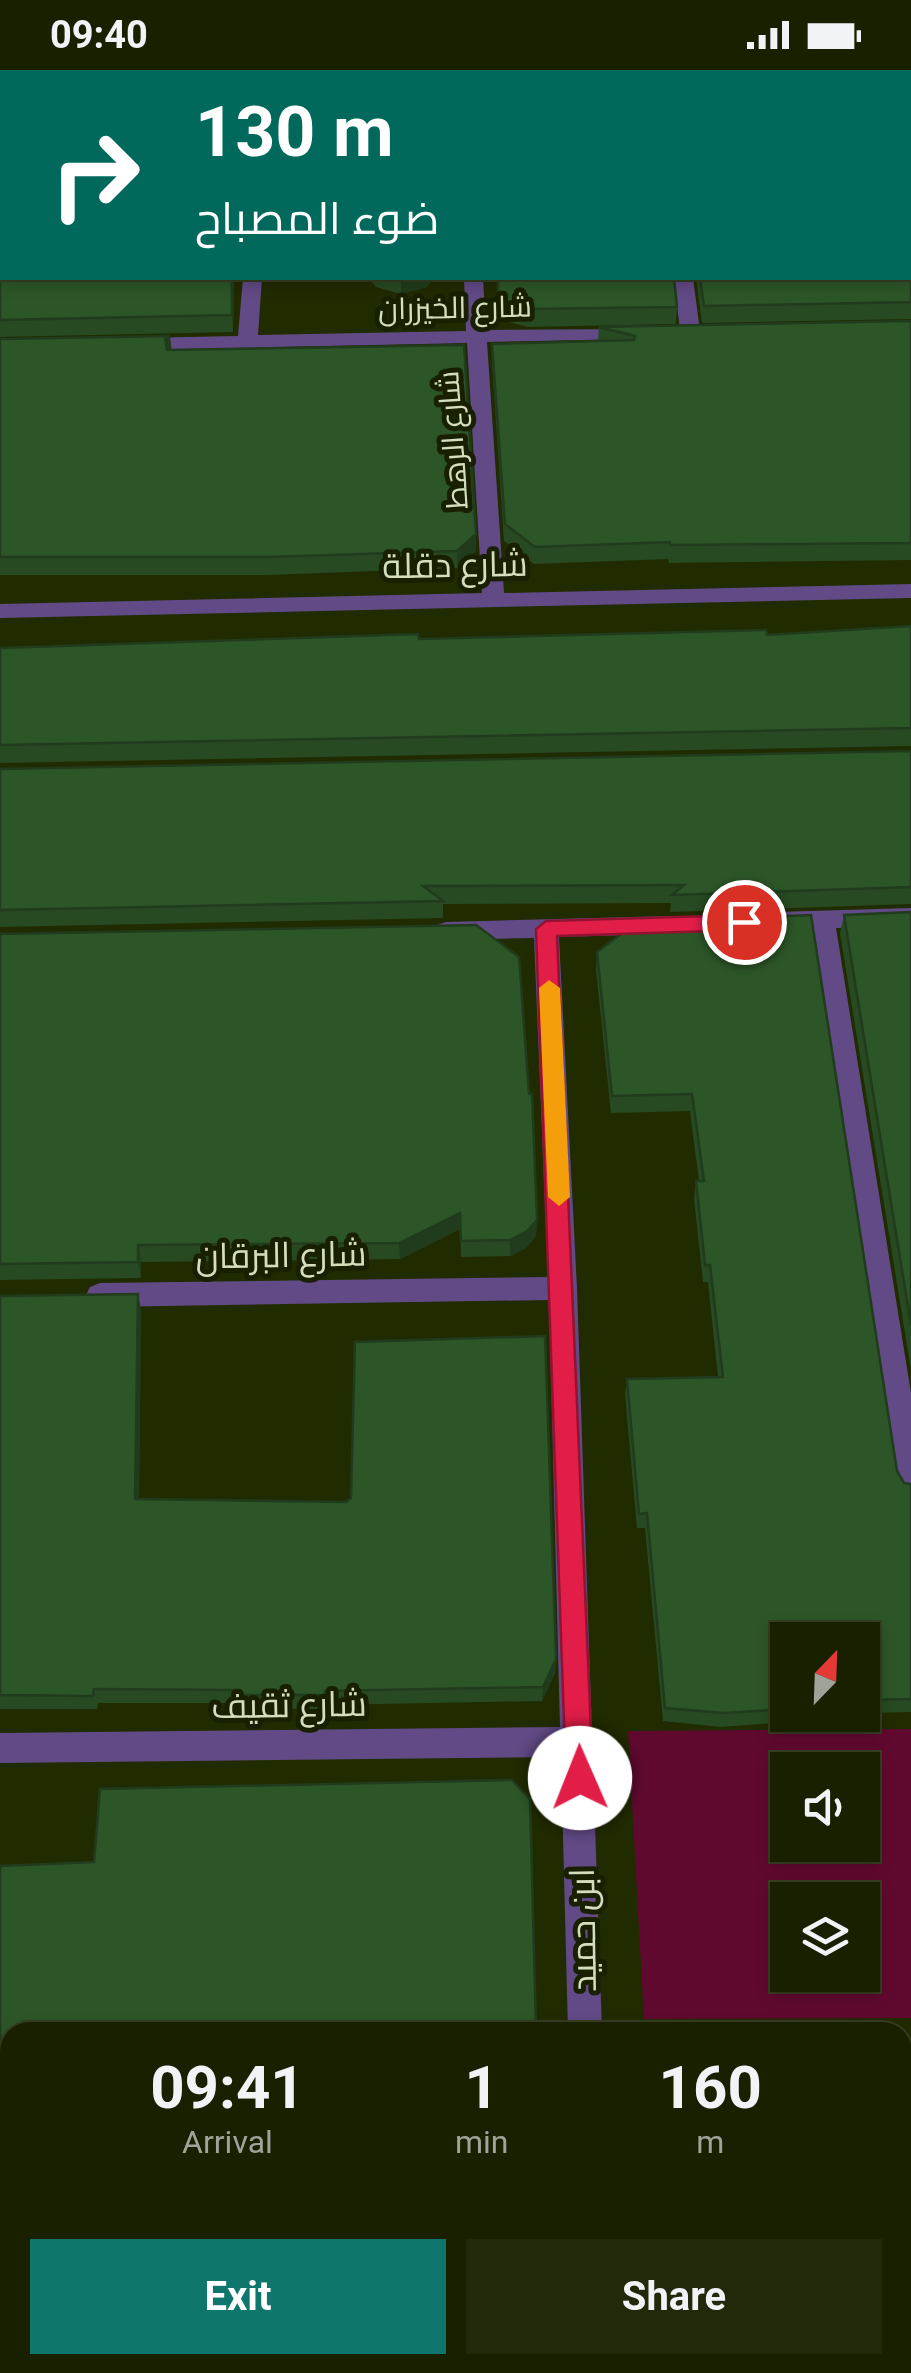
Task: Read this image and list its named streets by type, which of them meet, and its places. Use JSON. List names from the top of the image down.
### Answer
{
  "streets": {
    "street": [
      "شارع الخيزران",
      "شارع الرهط",
      "شارع دقلة",
      "شارع البرقان",
      "شارع ثقيف",
      "ابن حميد"
    ]
  },
  "crossings": [
    ["شارع الخيزران", "شارع الرهط"],
    ["شارع الرهط", "شارع دقلة"],
    ["شارع البرقان", "ابن حميد"],
    ["شارع ثقيف", "ابن حميد"]
  ],
  "north": "top right",
  "page": {
    "status": "09:40",
    "turn": ["130 m", "ضوء المصباح"],
    "eta": [
      "09:41",
      "Arrival",
      "1",
      "min",
      "160",
      "m"
    ],
    "buttons": ["Exit", "Share"]
  }
}
